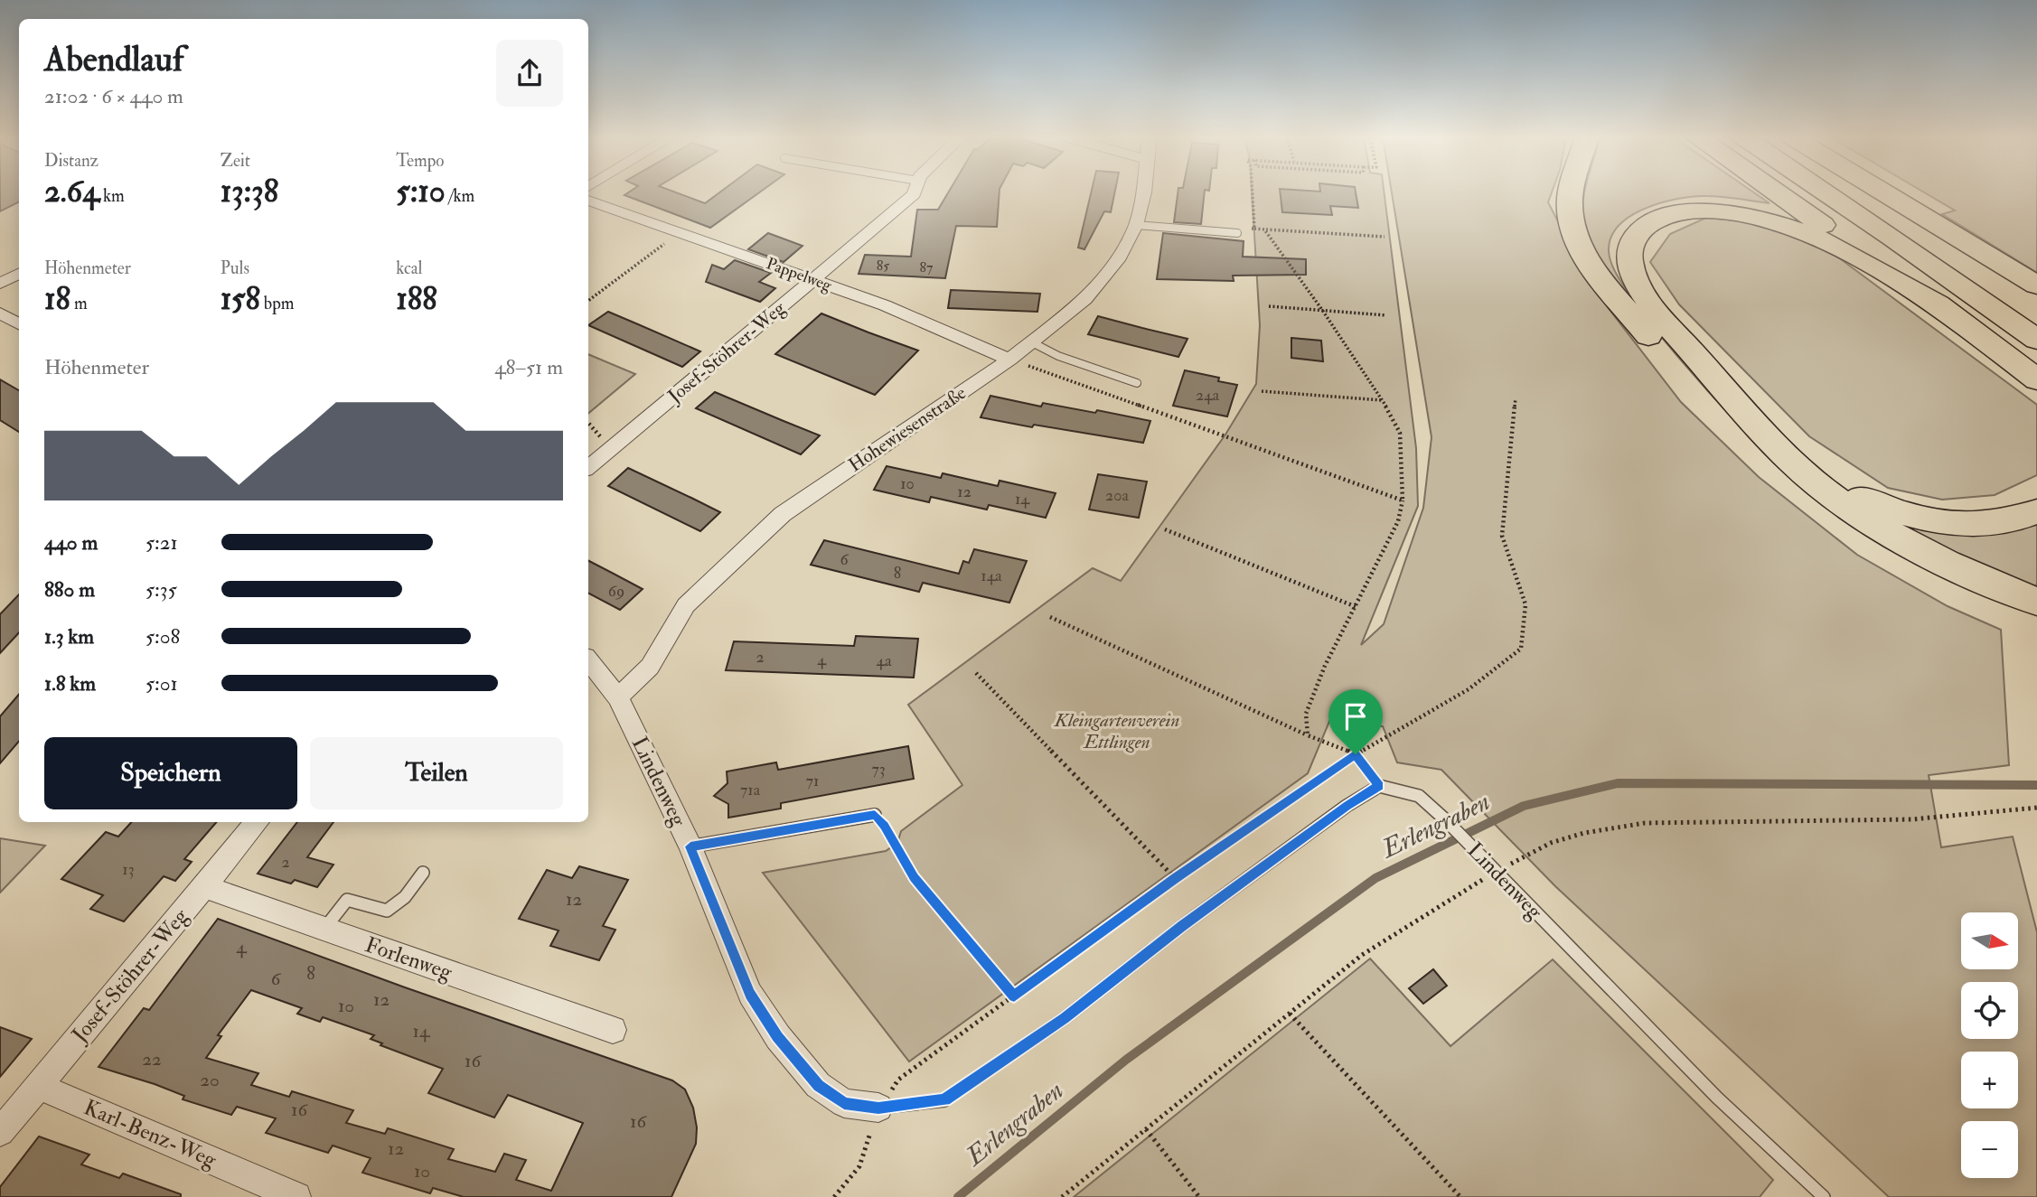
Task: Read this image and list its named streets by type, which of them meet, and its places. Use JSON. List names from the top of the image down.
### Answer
{
  "streets": {
    "street": [
      "Pappelweg",
      "Josef-Stöhrer-Weg",
      "Hohewiesenstraße",
      "Lindenweg",
      "Forlenweg",
      "Karl-Benz-Weg"
    ]
  },
  "crossings": [
    ["Pappelweg", "Josef-Stöhrer-Weg"],
    ["Pappelweg", "Hohewiesenstraße"],
    ["Josef-Stöhrer-Weg", "Forlenweg"],
    ["Josef-Stöhrer-Weg", "Karl-Benz-Weg"],
    ["Hohewiesenstraße", "Lindenweg"]
  ],
  "water": ["Erlengraben"],
  "parks": ["Kleingartenverein Ettlingen"],
  "house_numbers": [
    "85",
    "87",
    "24a",
    "10",
    "12",
    "20a",
    "14",
    "6",
    "8",
    "14a",
    "69",
    "2",
    "4",
    "4a",
    "73",
    "71",
    "71a",
    "2",
    "13",
    "12",
    "4",
    "8",
    "6",
    "12",
    "10",
    "14",
    "22",
    "16",
    "20",
    "16",
    "16",
    "12",
    "10"
  ],
  "north": "right",
  "page": {
    "heading": ["Abendlauf", "21:02 · 6 × 440 m"],
    "stats": [
      ["Distanz", "2.64 km"],
      ["Zeit", "13:38"],
      ["Tempo", "5:10 /km"],
      ["Höhenmeter", "18 m"],
      ["Puls", "158 bpm"],
      ["kcal", "188"]
    ],
    "chart": ["Höhenmeter", "48–51 m"],
    "list": [
      {
        "name": "440 m",
        "note": "5:21"
      },
      {
        "name": "880 m",
        "note": "5:35"
      },
      {
        "name": "1.3 km",
        "note": "5:08"
      },
      {
        "name": "1.8 km",
        "note": "5:01"
      }
    ],
    "buttons": ["Speichern", "Teilen"],
    "map_buttons": ["+", "−"]
  }
}
